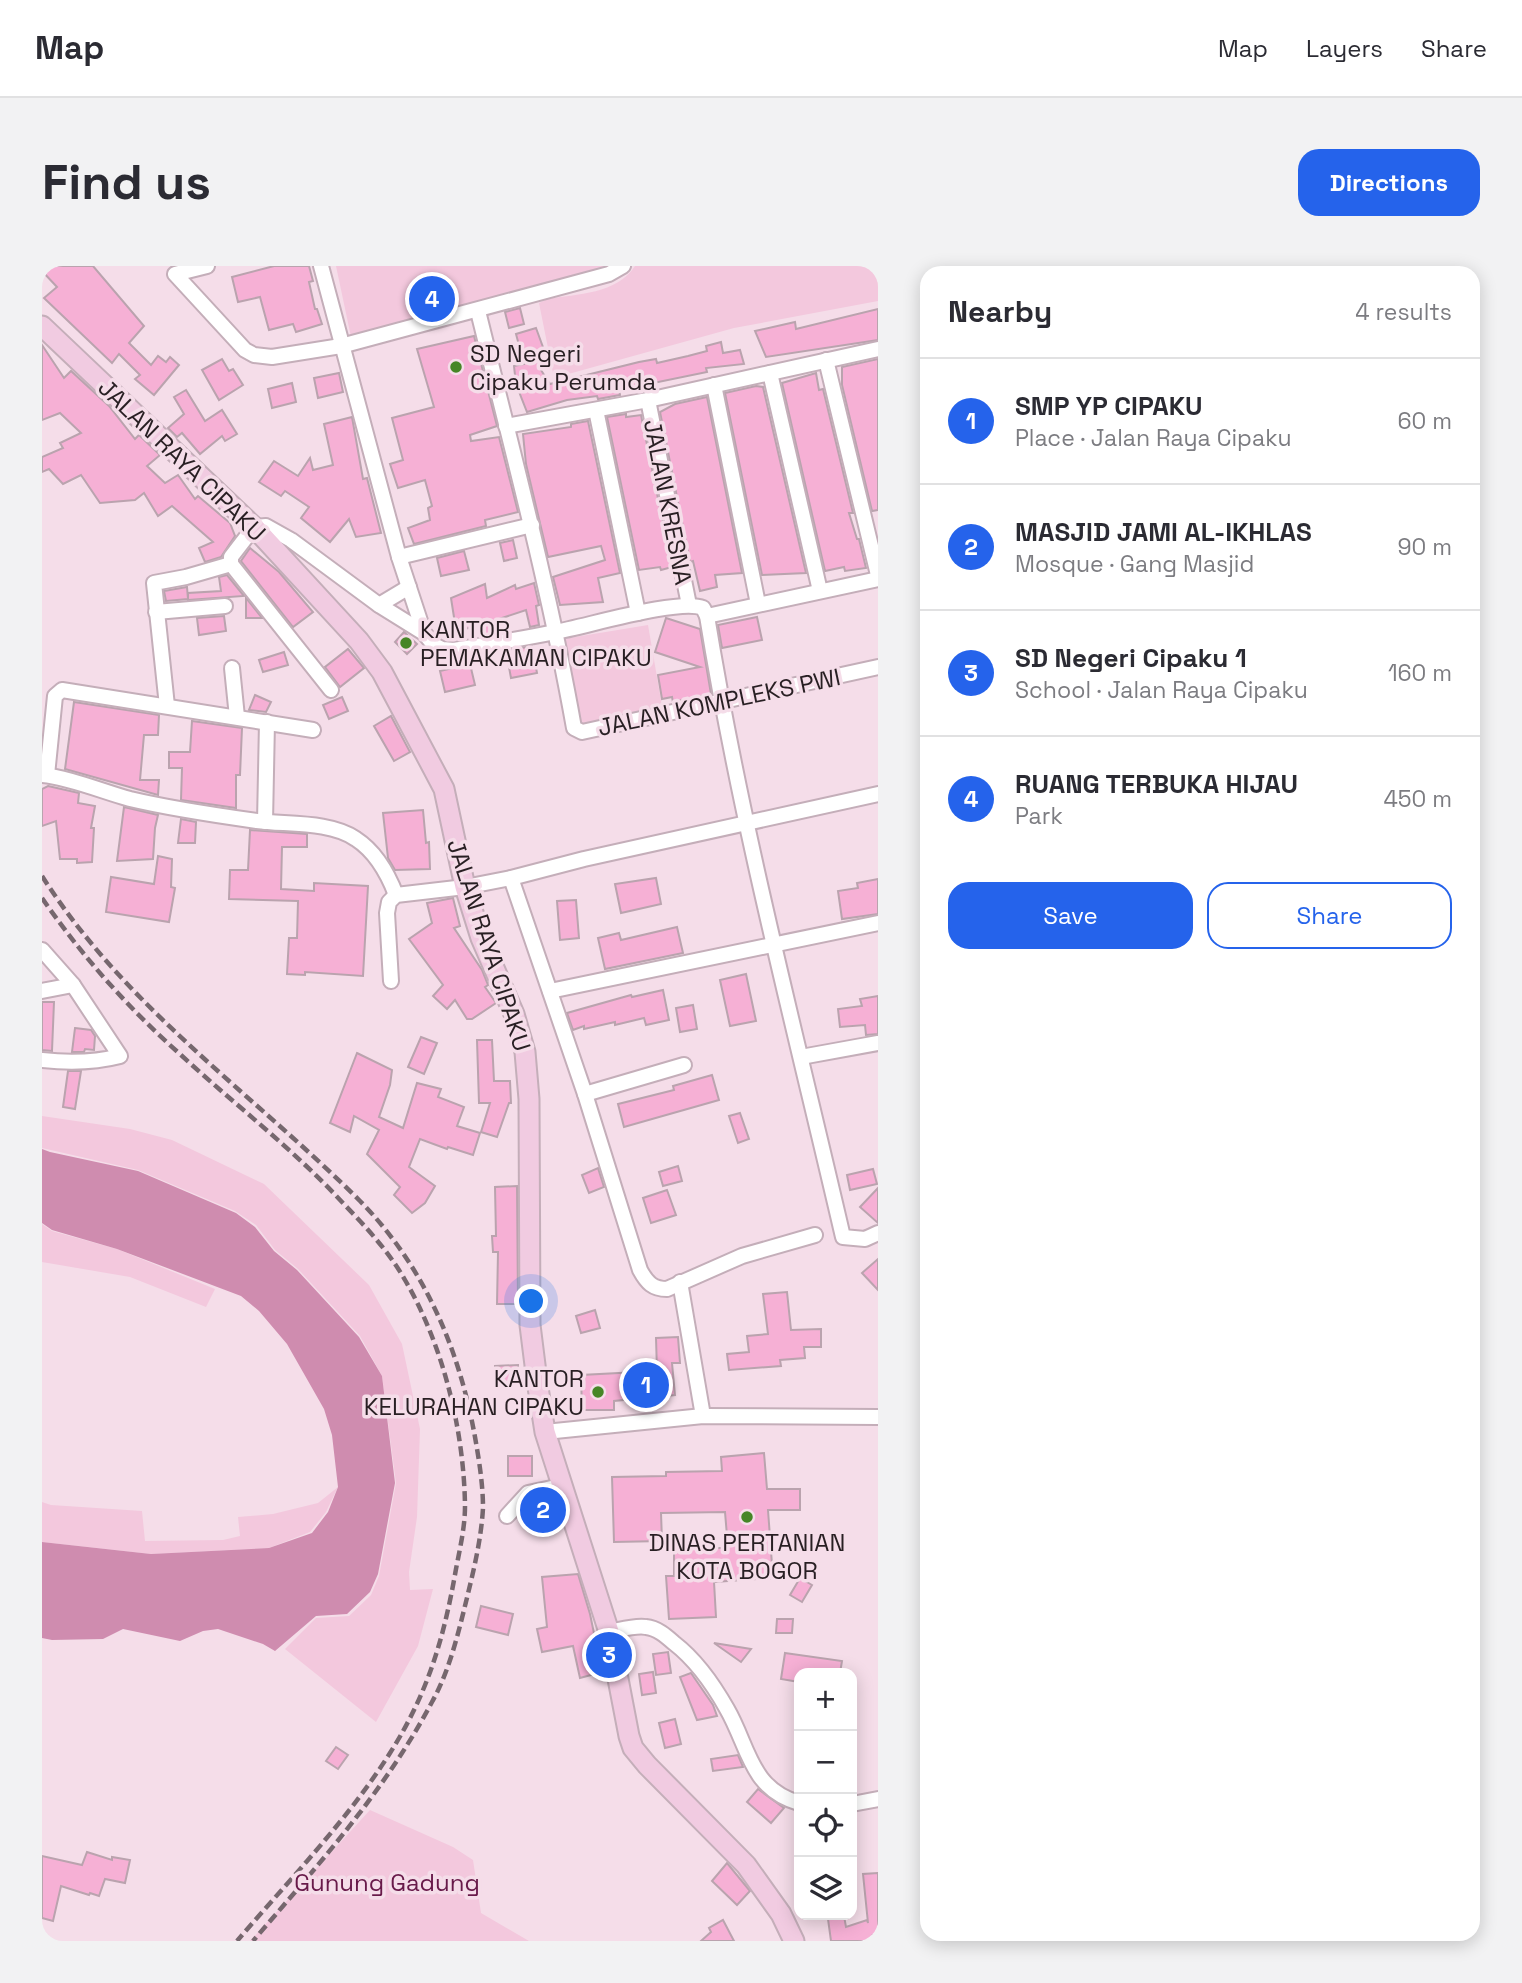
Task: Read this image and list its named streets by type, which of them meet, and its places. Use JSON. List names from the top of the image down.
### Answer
{
  "streets": {
    "street": ["JALAN RAYA CIPAKU", "JALAN KRESNA", "JALAN KOMPLEKS PWI"]
  },
  "parks": ["Gunung Gadung"],
  "places": [
    "SD Negeri Cipaku Perumda",
    "KANTOR PEMAKAMAN CIPAKU",
    "KANTOR KELURAHAN CIPAKU",
    "DINAS PERTANIAN KOTA BOGOR"
  ],
  "page": {
    "header": "Map",
    "nav": ["Map", "Layers", "Share"],
    "buttons": [
      "Directions",
      ["Save", "Share"]
    ],
    "title": "Find us",
    "heading": ["Nearby", "4 results"],
    "pins": [
      "4",
      "1",
      "2",
      "3"
    ],
    "list": [
      {
        "mark": "1",
        "name": "SMP YP CIPAKU",
        "note": "Place · Jalan Raya Cipaku",
        "value": "60 m"
      },
      {
        "mark": "2",
        "name": "MASJID JAMI AL-IKHLAS",
        "note": "Mosque · Gang Masjid",
        "value": "90 m"
      },
      {
        "mark": "3",
        "name": "SD Negeri Cipaku 1",
        "note": "School · Jalan Raya Cipaku",
        "value": "160 m"
      },
      {
        "mark": "4",
        "name": "RUANG TERBUKA HIJAU",
        "note": "Park",
        "value": "450 m"
      }
    ],
    "map_buttons": ["+", "−"]
  }
}
